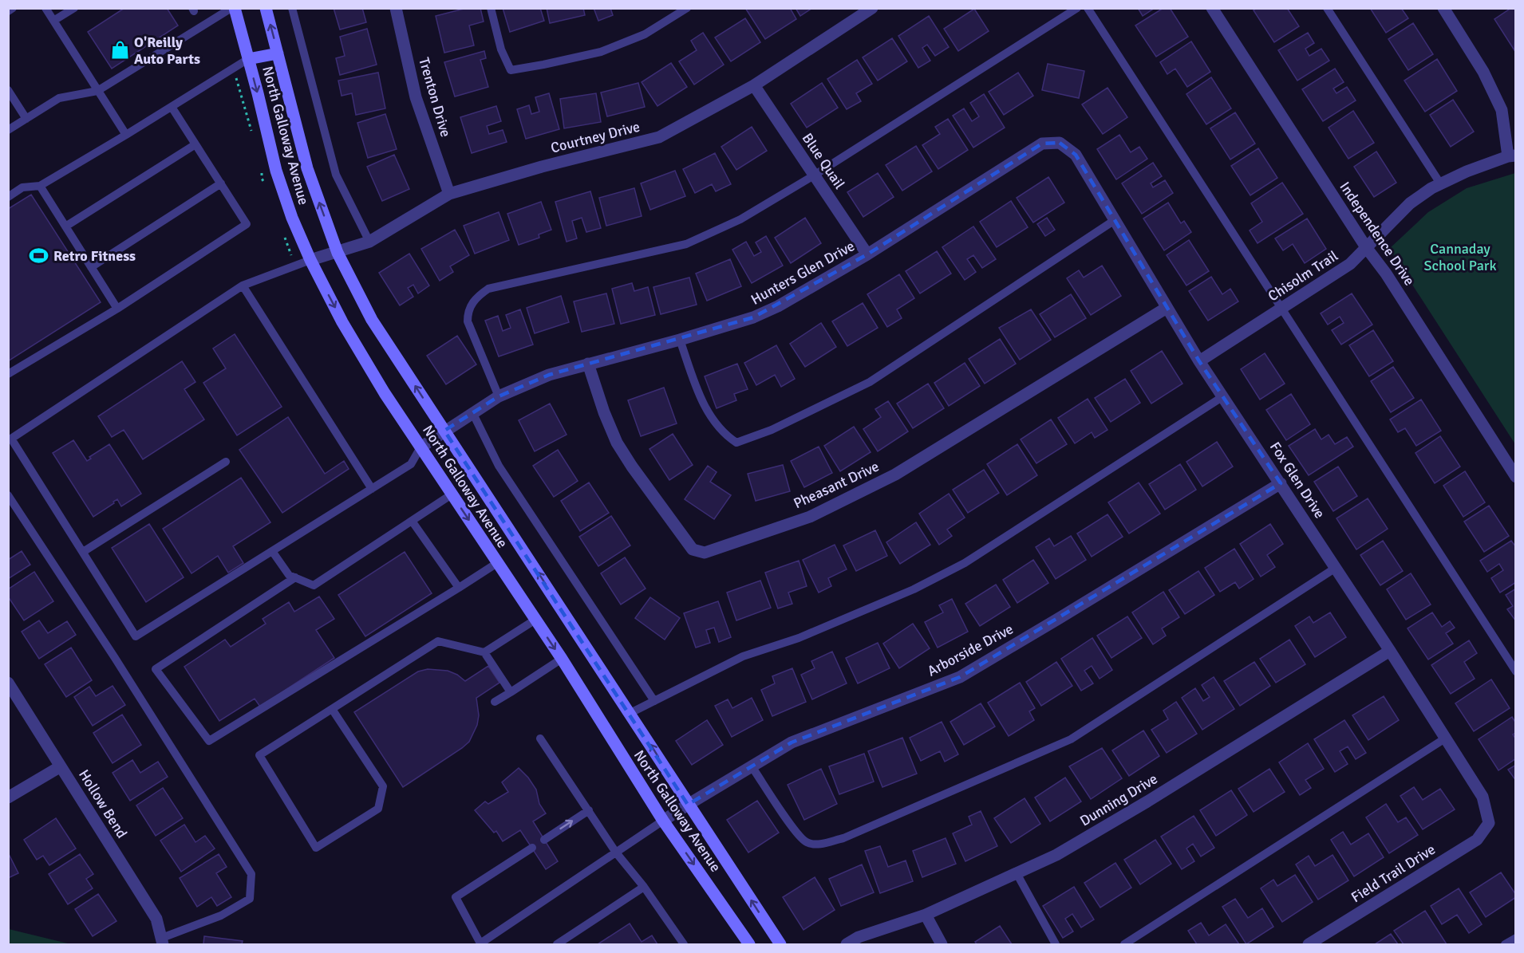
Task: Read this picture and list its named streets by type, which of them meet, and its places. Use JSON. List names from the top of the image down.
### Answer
{
  "streets": {
    "main road": ["North Galloway Avenue"],
    "street": [
      "Trenton Drive",
      "Courtney Drive",
      "Blue Quail",
      "Independence Drive",
      "Hunters Glen Drive",
      "Chisolm Trail",
      "Fox Glen Drive",
      "Pheasant Drive",
      "Arborside Drive",
      "Dunning Drive",
      "Hollow Bend",
      "Field Trail Drive"
    ]
  },
  "crossings": [
    ["Trenton Drive", "Courtney Drive"],
    ["North Galloway Avenue", "Courtney Drive"],
    ["North Galloway Avenue", "Hunters Glen Drive"],
    ["North Galloway Avenue", "Arborside Drive"],
    ["Courtney Drive", "Blue Quail"],
    ["Blue Quail", "Hunters Glen Drive"],
    ["Independence Drive", "Chisolm Trail"],
    ["Hunters Glen Drive", "Fox Glen Drive"],
    ["Hunters Glen Drive", "Pheasant Drive"],
    ["Chisolm Trail", "Fox Glen Drive"],
    ["Fox Glen Drive", "Pheasant Drive"],
    ["Fox Glen Drive", "Arborside Drive"],
    ["Fox Glen Drive", "Dunning Drive"],
    ["Fox Glen Drive", "Field Trail Drive"]
  ],
  "parks": ["Cannaday School Park"],
  "places": {
    "shop": ["O'Reilly Auto Parts"],
    "sports": ["Retro Fitness"]
  }
}
